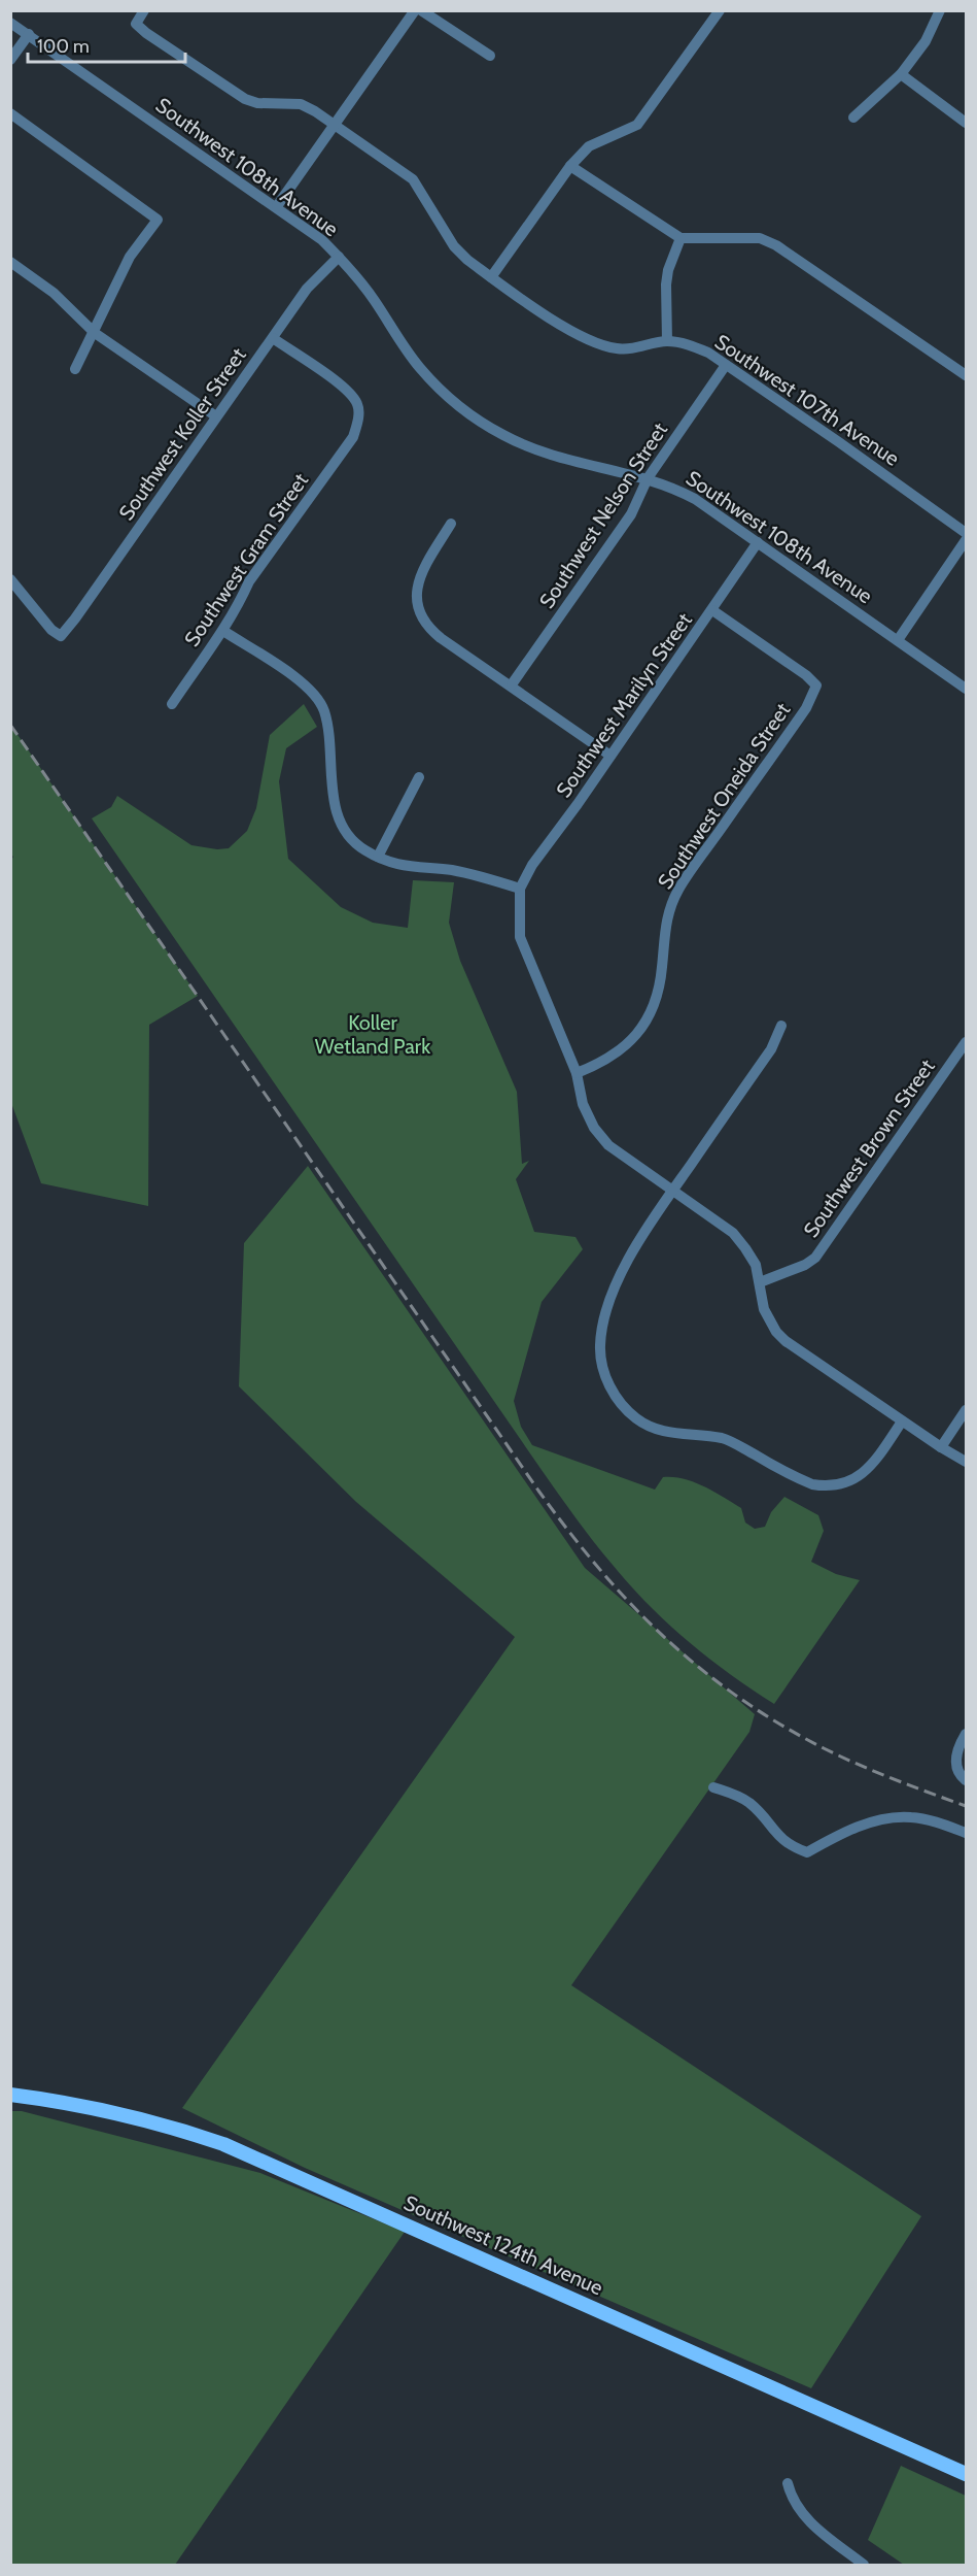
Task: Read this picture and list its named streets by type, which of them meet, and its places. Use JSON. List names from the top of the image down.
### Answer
{
  "streets": {
    "main road": ["Southwest 124th Avenue"],
    "street": [
      "Southwest 108th Avenue",
      "Southwest 107th Avenue",
      "Southwest Koller Street",
      "Southwest Nelson Street",
      "Southwest Gram Street",
      "Southwest Marilyn Street",
      "Southwest Oneida Street",
      "Southwest Brown Street"
    ]
  },
  "crossings": [
    ["Southwest 108th Avenue", "Southwest Koller Street"],
    ["Southwest 108th Avenue", "Southwest Nelson Street"],
    ["Southwest 108th Avenue", "Southwest Marilyn Street"],
    ["Southwest 107th Avenue", "Southwest Nelson Street"],
    ["Southwest Koller Street", "Southwest Gram Street"],
    ["Southwest Marilyn Street", "Southwest Oneida Street"]
  ],
  "parks": ["Koller Wetland Park"],
  "scale_bar": "100 m"
}
